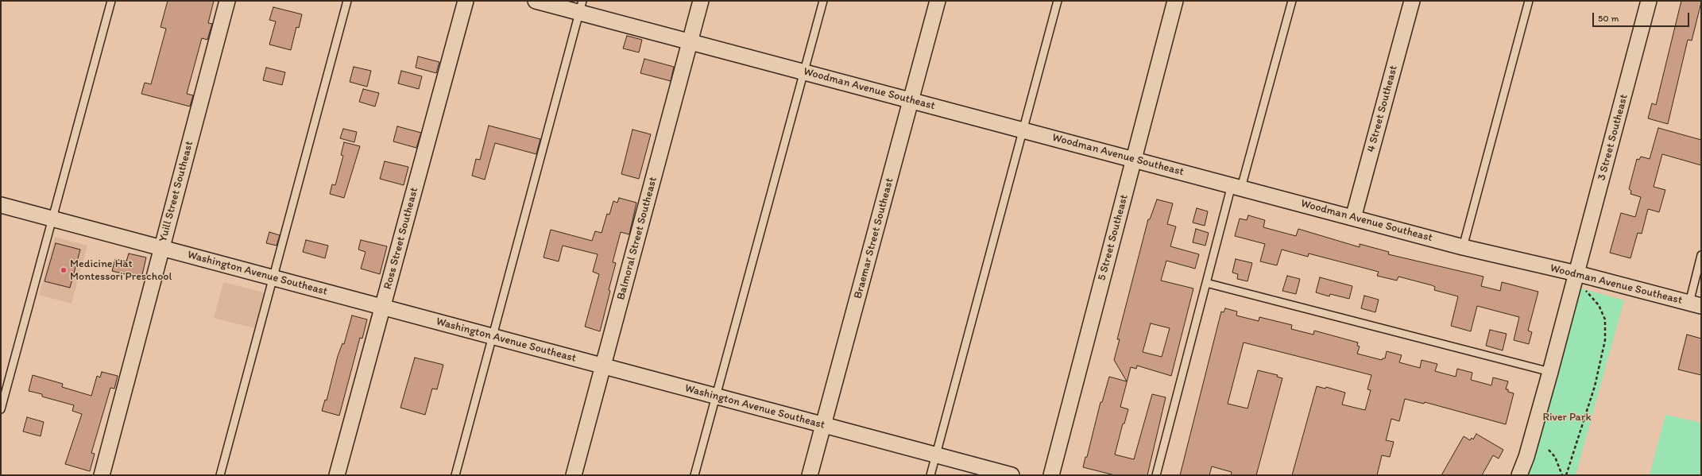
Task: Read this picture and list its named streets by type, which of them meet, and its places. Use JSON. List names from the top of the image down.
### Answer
{
  "streets": {
    "street": [
      "Woodman Avenue Southeast",
      "4 Street Southeast",
      "3 Street Southeast",
      "Yuill Street Southeast",
      "5 Street Southeast",
      "Ross Street Southeast",
      "Balmoral Street Southeast",
      "Braemar Street Southeast",
      "Washington Avenue Southeast"
    ]
  },
  "crossings": [
    ["Woodman Avenue Southeast", "4 Street Southeast"],
    ["Woodman Avenue Southeast", "3 Street Southeast"],
    ["Woodman Avenue Southeast", "5 Street Southeast"],
    ["Woodman Avenue Southeast", "Balmoral Street Southeast"],
    ["Woodman Avenue Southeast", "Braemar Street Southeast"],
    ["Yuill Street Southeast", "Washington Avenue Southeast"],
    ["Ross Street Southeast", "Washington Avenue Southeast"],
    ["Balmoral Street Southeast", "Washington Avenue Southeast"],
    ["Braemar Street Southeast", "Washington Avenue Southeast"]
  ],
  "parks": ["River Park"],
  "places": ["Medicine Hat Montessori Preschool"],
  "scale_bar": "50 m"
}
